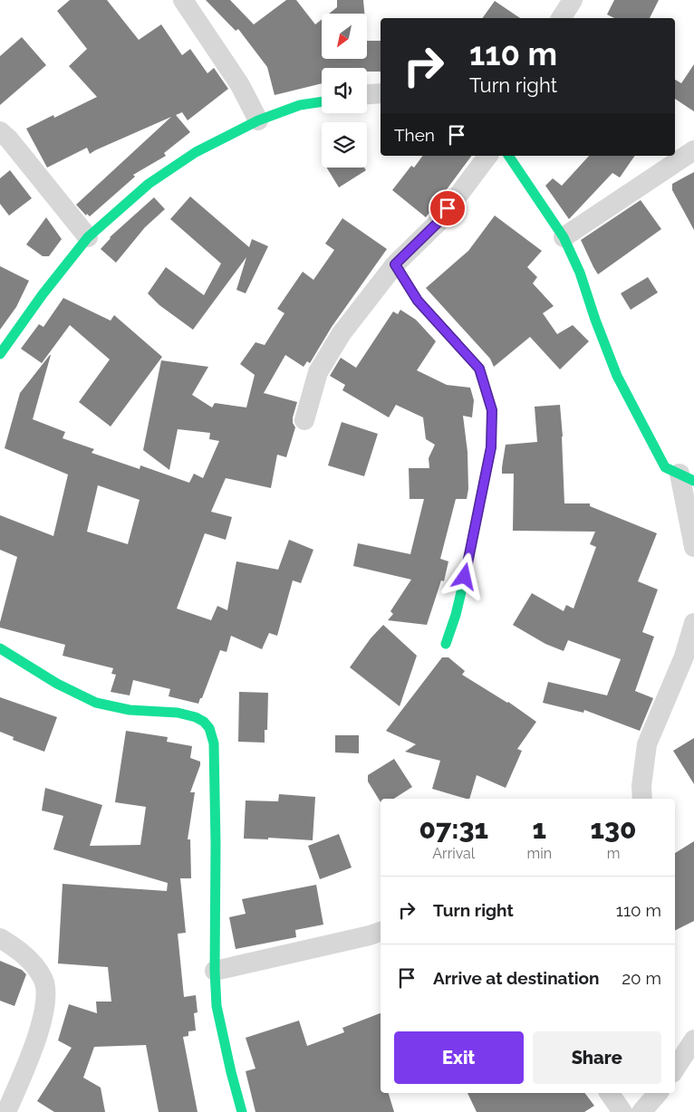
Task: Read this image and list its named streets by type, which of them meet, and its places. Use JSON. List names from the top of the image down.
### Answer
{
  "north": "bottom left",
  "page": {
    "turn": ["110 m", "Turn right"],
    "then": "Then",
    "eta": [
      "07:31",
      "Arrival",
      "1",
      "min",
      "130",
      "m"
    ],
    "list": [
      {
        "name": "Turn right",
        "value": "110 m"
      },
      {
        "name": "Arrive at destination",
        "value": "20 m"
      }
    ],
    "buttons": ["Exit", "Share"]
  }
}
